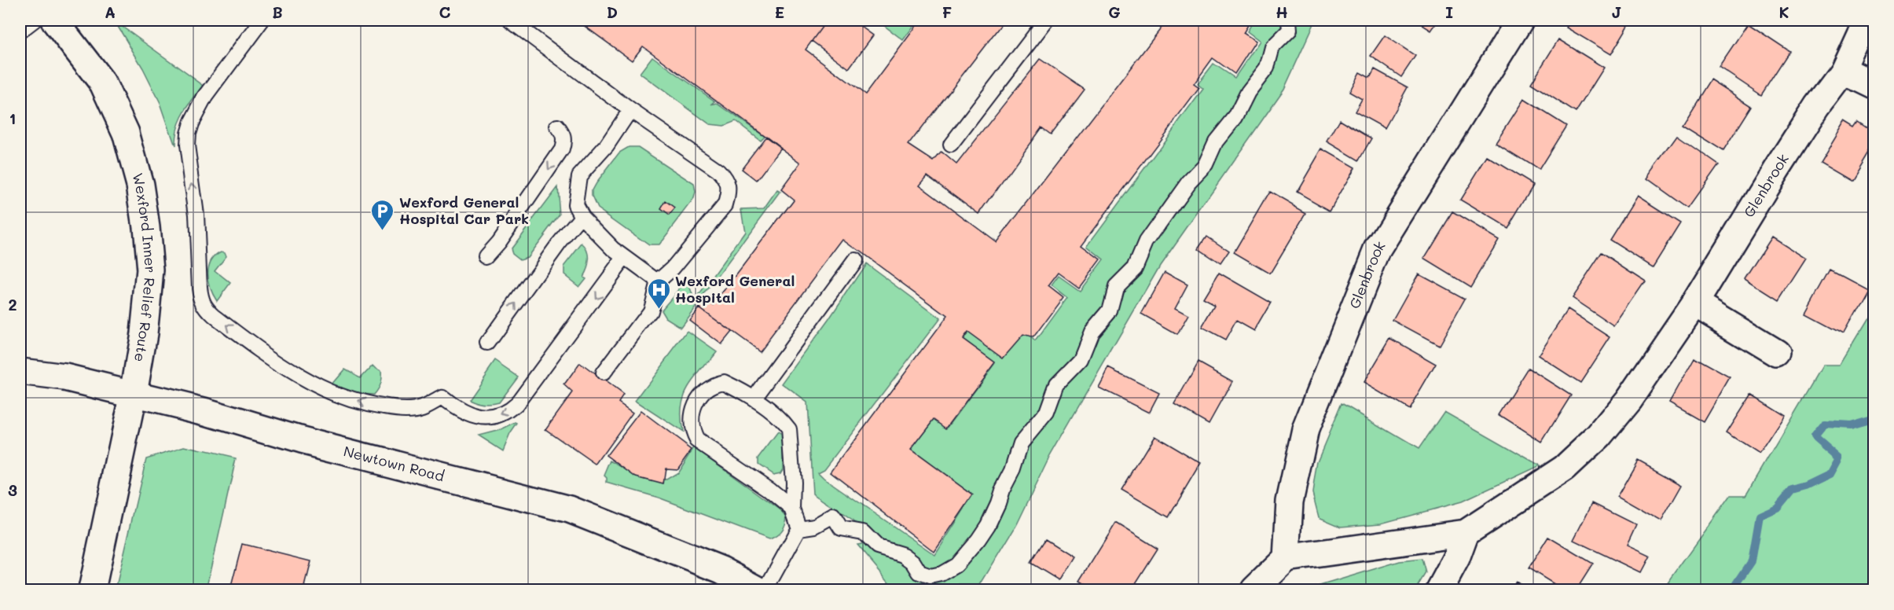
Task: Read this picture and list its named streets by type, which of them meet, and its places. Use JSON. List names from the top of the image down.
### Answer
{
  "streets": {
    "street": ["Glenbrook", "Wexford Inner Relief Route", "Newtown Road"]
  },
  "crossings": [
    ["Wexford Inner Relief Route", "Newtown Road"]
  ],
  "places": {
    "parking": ["Wexford General Hospital Car Park"],
    "hospital": ["Wexford General Hospital"]
  },
  "grid": {
    "columns": [
      "A",
      "B",
      "C",
      "D",
      "E",
      "F",
      "G",
      "H",
      "I",
      "J",
      "K"
    ],
    "rows": ["1", "2", "3"]
  }
}
